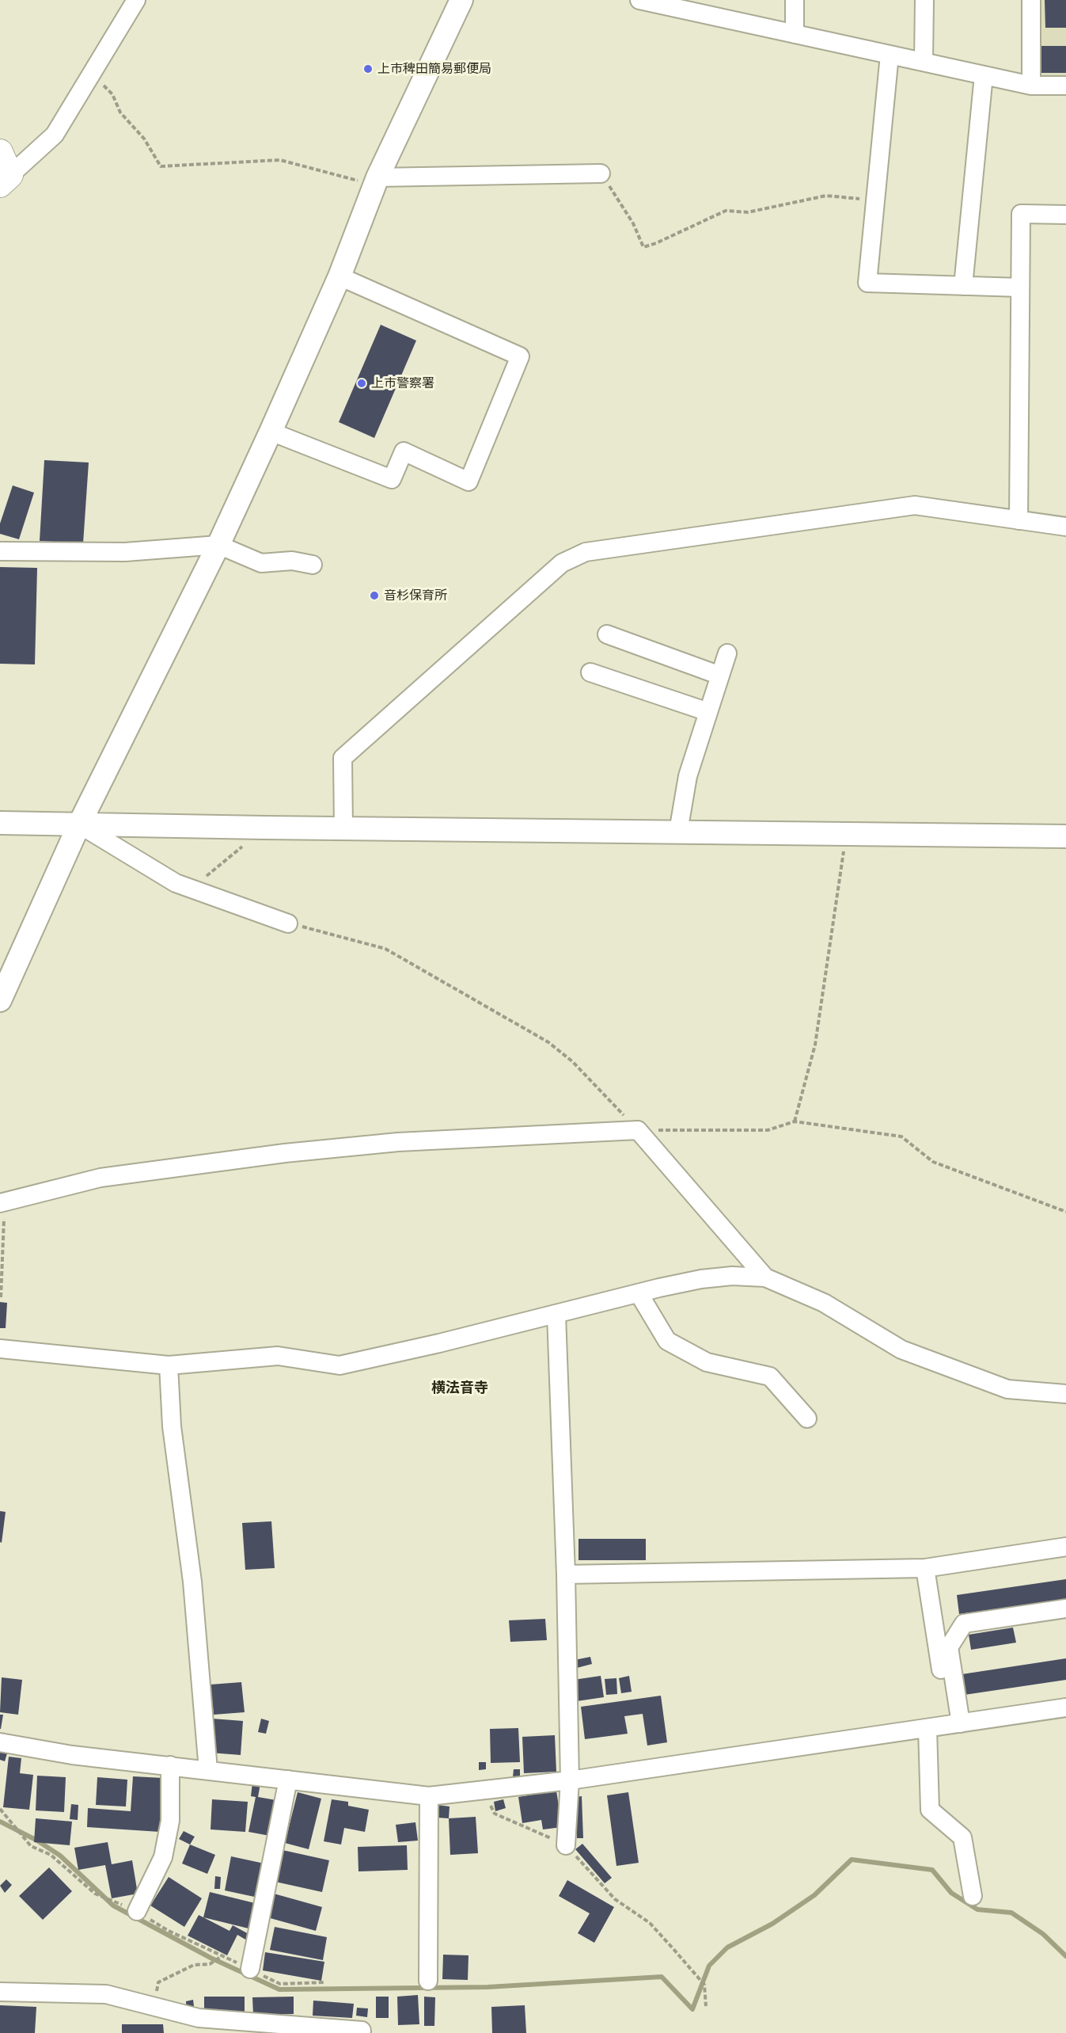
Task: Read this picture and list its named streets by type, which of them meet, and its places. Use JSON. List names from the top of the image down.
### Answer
{
  "districts": ["横法音寺"],
  "places": ["上市稗田簡易郵便局", "上市警察署", "音杉保育所"]
}
